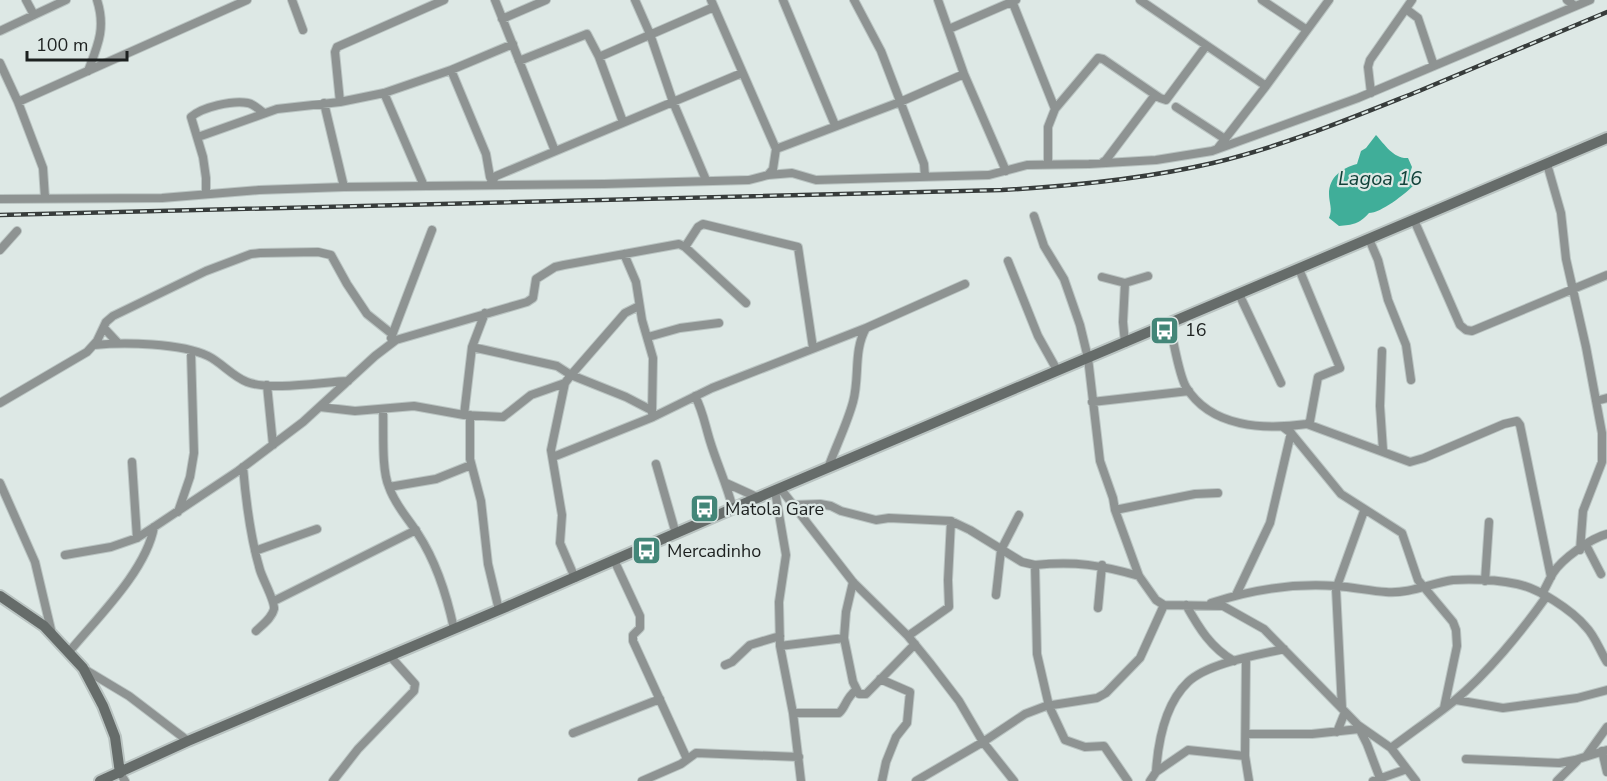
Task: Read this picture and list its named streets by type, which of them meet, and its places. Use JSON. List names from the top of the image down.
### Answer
{
  "water": ["Lagoa 16"],
  "places": {
    "bus stop": ["16", "Matola Gare", "Mercadinho"]
  },
  "scale_bar": "100 m"
}
